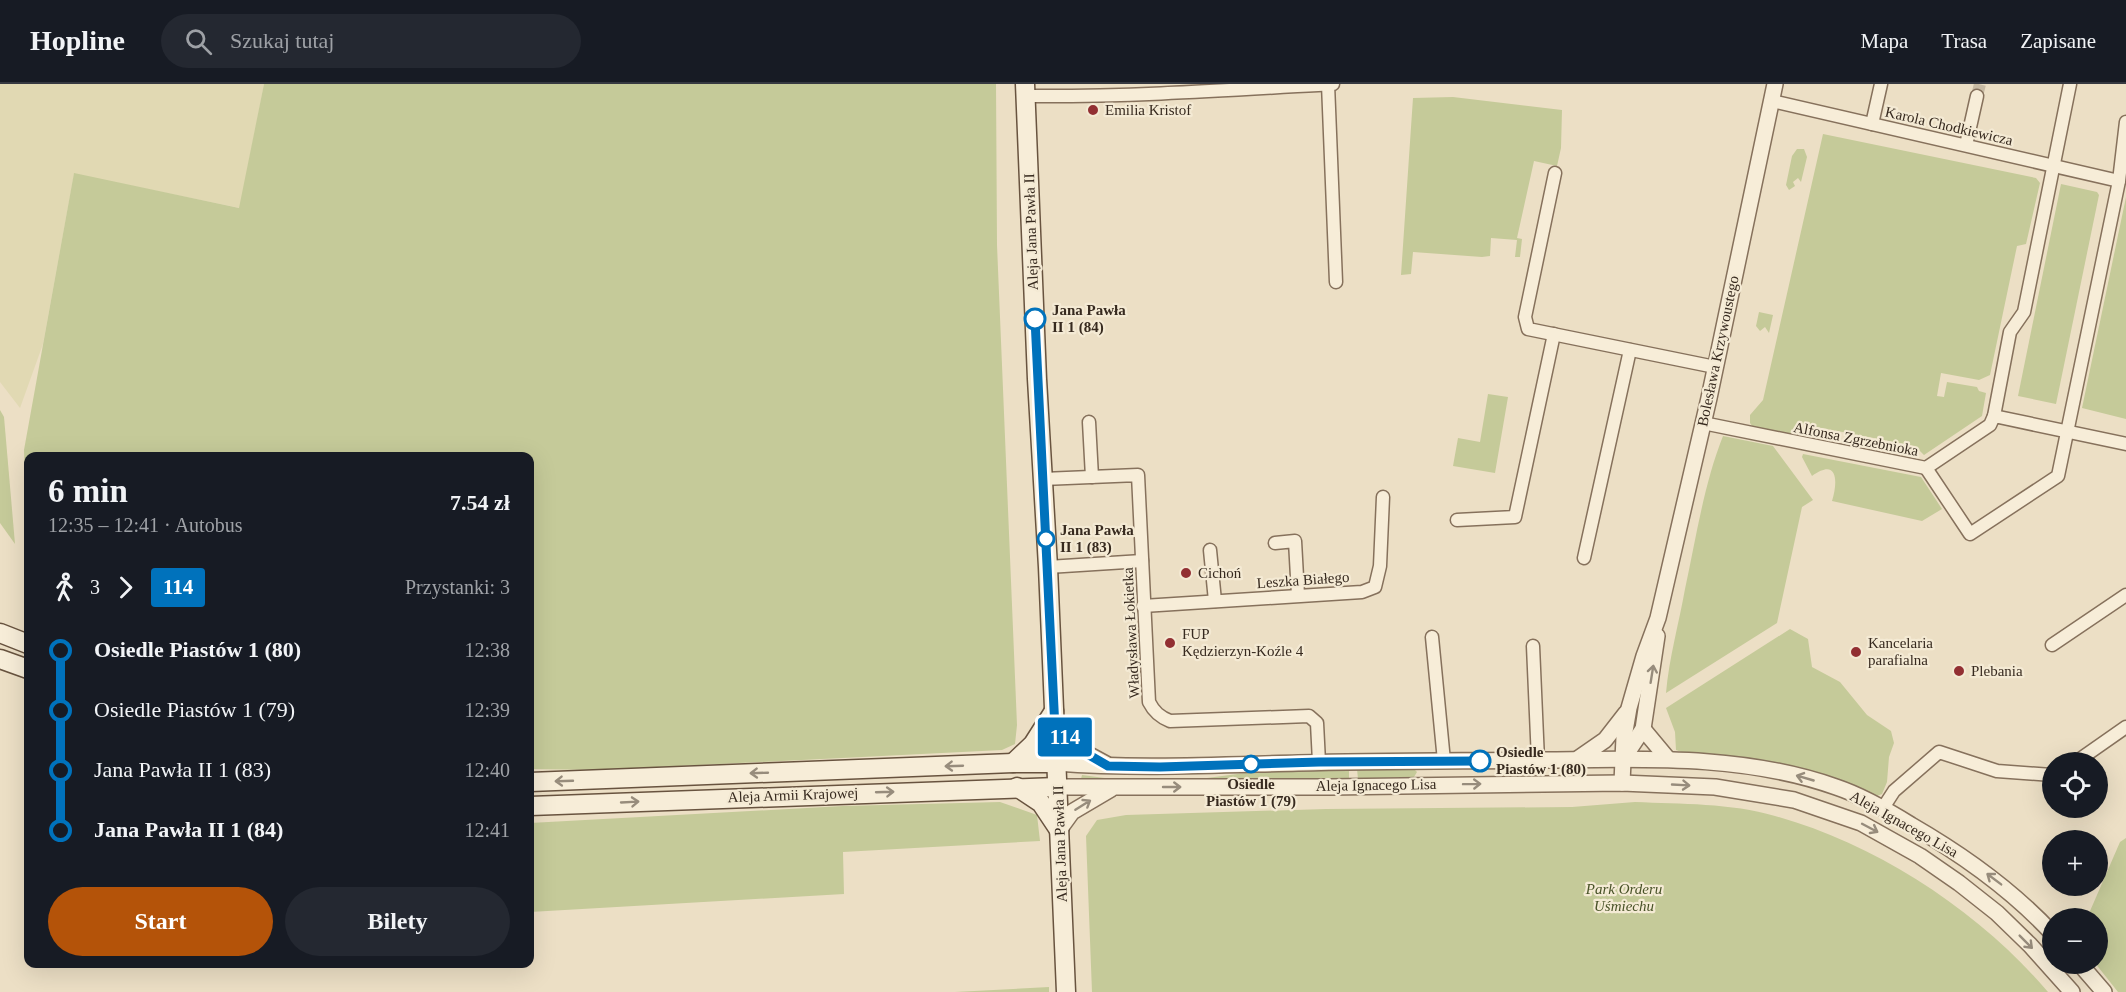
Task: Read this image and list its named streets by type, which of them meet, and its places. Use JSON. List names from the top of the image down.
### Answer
{
  "streets": {
    "main road": ["Aleja Jana Pawła II", "Aleja Armii Krajowej"],
    "street": [
      "Karola Chodkiewicza",
      "Bolesława Krzywoustego",
      "Alfonsa Zgrzebnioka",
      "Leszka Białego",
      "Władysława Łokietka",
      "Aleja Ignacego Lisa"
    ]
  },
  "crossings": [
    ["Karola Chodkiewicza", "Bolesława Krzywoustego"],
    ["Aleja Jana Pawła II", "Władysława Łokietka"],
    ["Aleja Jana Pawła II", "Aleja Ignacego Lisa"],
    ["Aleja Jana Pawła II", "Aleja Armii Krajowej"],
    ["Bolesława Krzywoustego", "Alfonsa Zgrzebnioka"],
    ["Bolesława Krzywoustego", "Aleja Ignacego Lisa"],
    ["Leszka Białego", "Władysława Łokietka"],
    ["Władysława Łokietka", "Aleja Ignacego Lisa"],
    ["Aleja Ignacego Lisa", "Aleja Armii Krajowej"]
  ],
  "parks": ["Park Orderu Uśmiechu"],
  "places": [
    "Emilia Kristof",
    "Jana Pawła II 1 (84)",
    "Jana Pawła II 1 (83)",
    "Cichoń",
    "FUP Kędzierzyn-Koźle 4",
    "Kancelaria parafialna",
    "Plebania",
    "Osiedle Piastów 1 (80)",
    "Osiedle Piastów 1 (79)"
  ],
  "lines": ["bus line 114"],
  "page": {
    "header": "Hopline",
    "search": "Szukaj tutaj",
    "nav": ["Mapa", "Trasa", "Zapisane"],
    "on_map": "114",
    "heading": ["6 min", "12:35 – 12:41 · Autobus", "7.54 zł"],
    "legs": ["3", "114", "Przystanki: 3"],
    "list": [
      {
        "name": "Osiedle Piastów 1 (80)",
        "value": "12:38"
      },
      {
        "name": "Osiedle Piastów 1 (79)",
        "value": "12:39"
      },
      {
        "name": "Jana Pawła II 1 (83)",
        "value": "12:40"
      },
      {
        "name": "Jana Pawła II 1 (84)",
        "value": "12:41"
      }
    ],
    "map_buttons": ["+", "−"],
    "buttons": ["Start", "Bilety"]
  }
}
